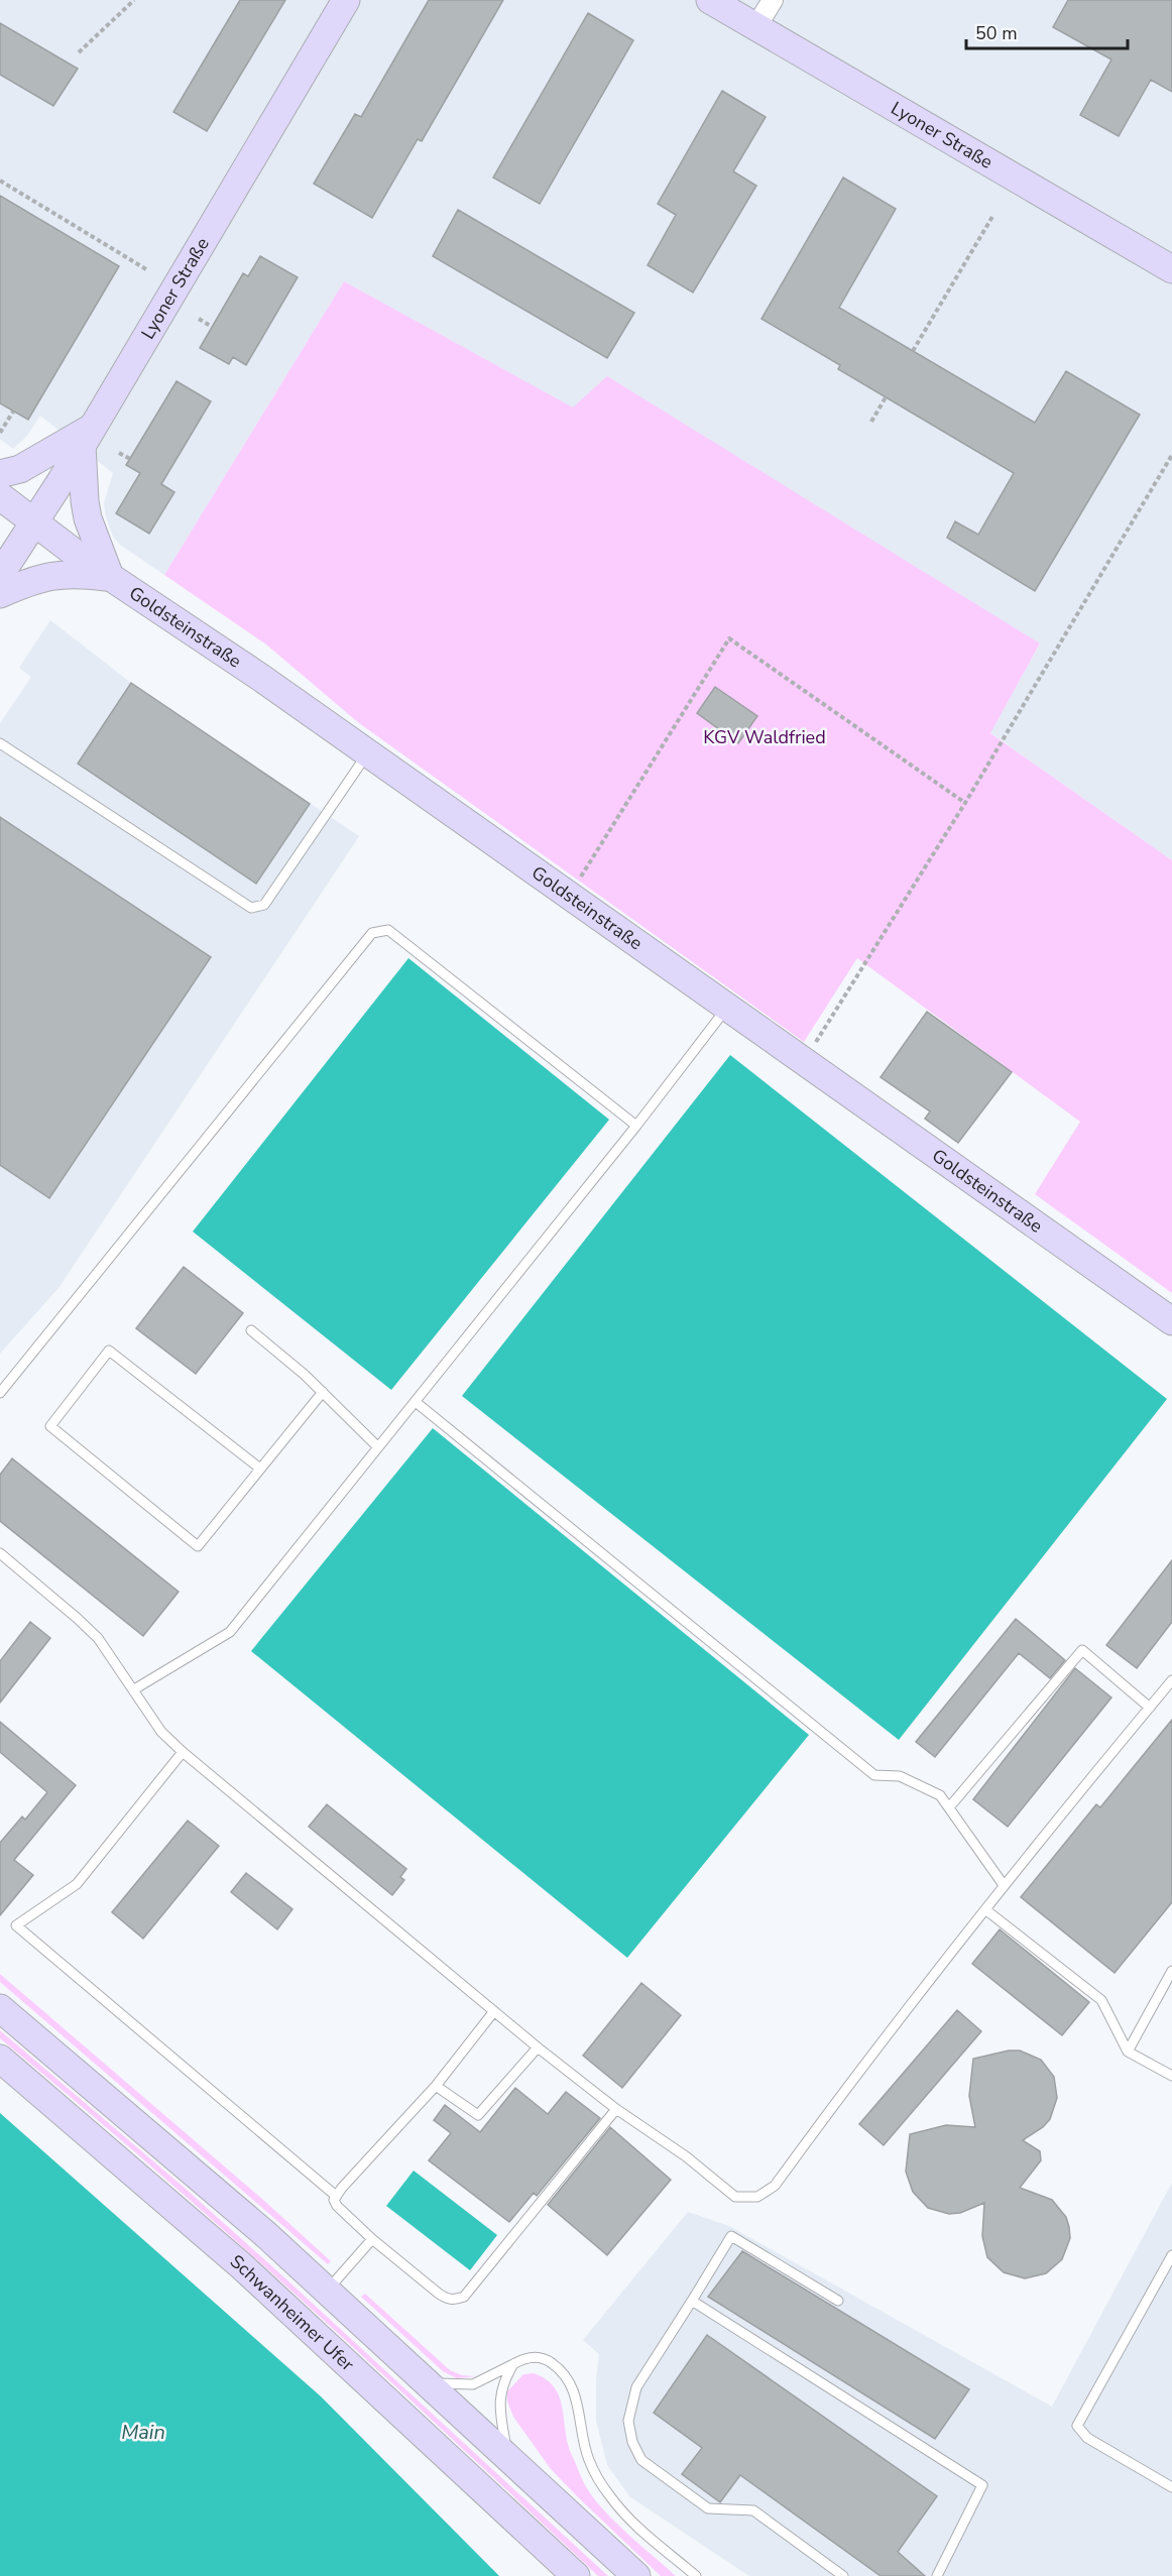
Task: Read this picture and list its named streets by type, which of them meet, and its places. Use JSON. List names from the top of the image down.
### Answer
{
  "streets": {
    "main road": ["Lyoner Straße", "Goldsteinstraße", "Schwanheimer Ufer"]
  },
  "crossings": [
    ["Lyoner Straße", "Goldsteinstraße"]
  ],
  "water": ["Main"],
  "parks": ["KGV Waldfried"],
  "scale_bar": "50 m"
}
